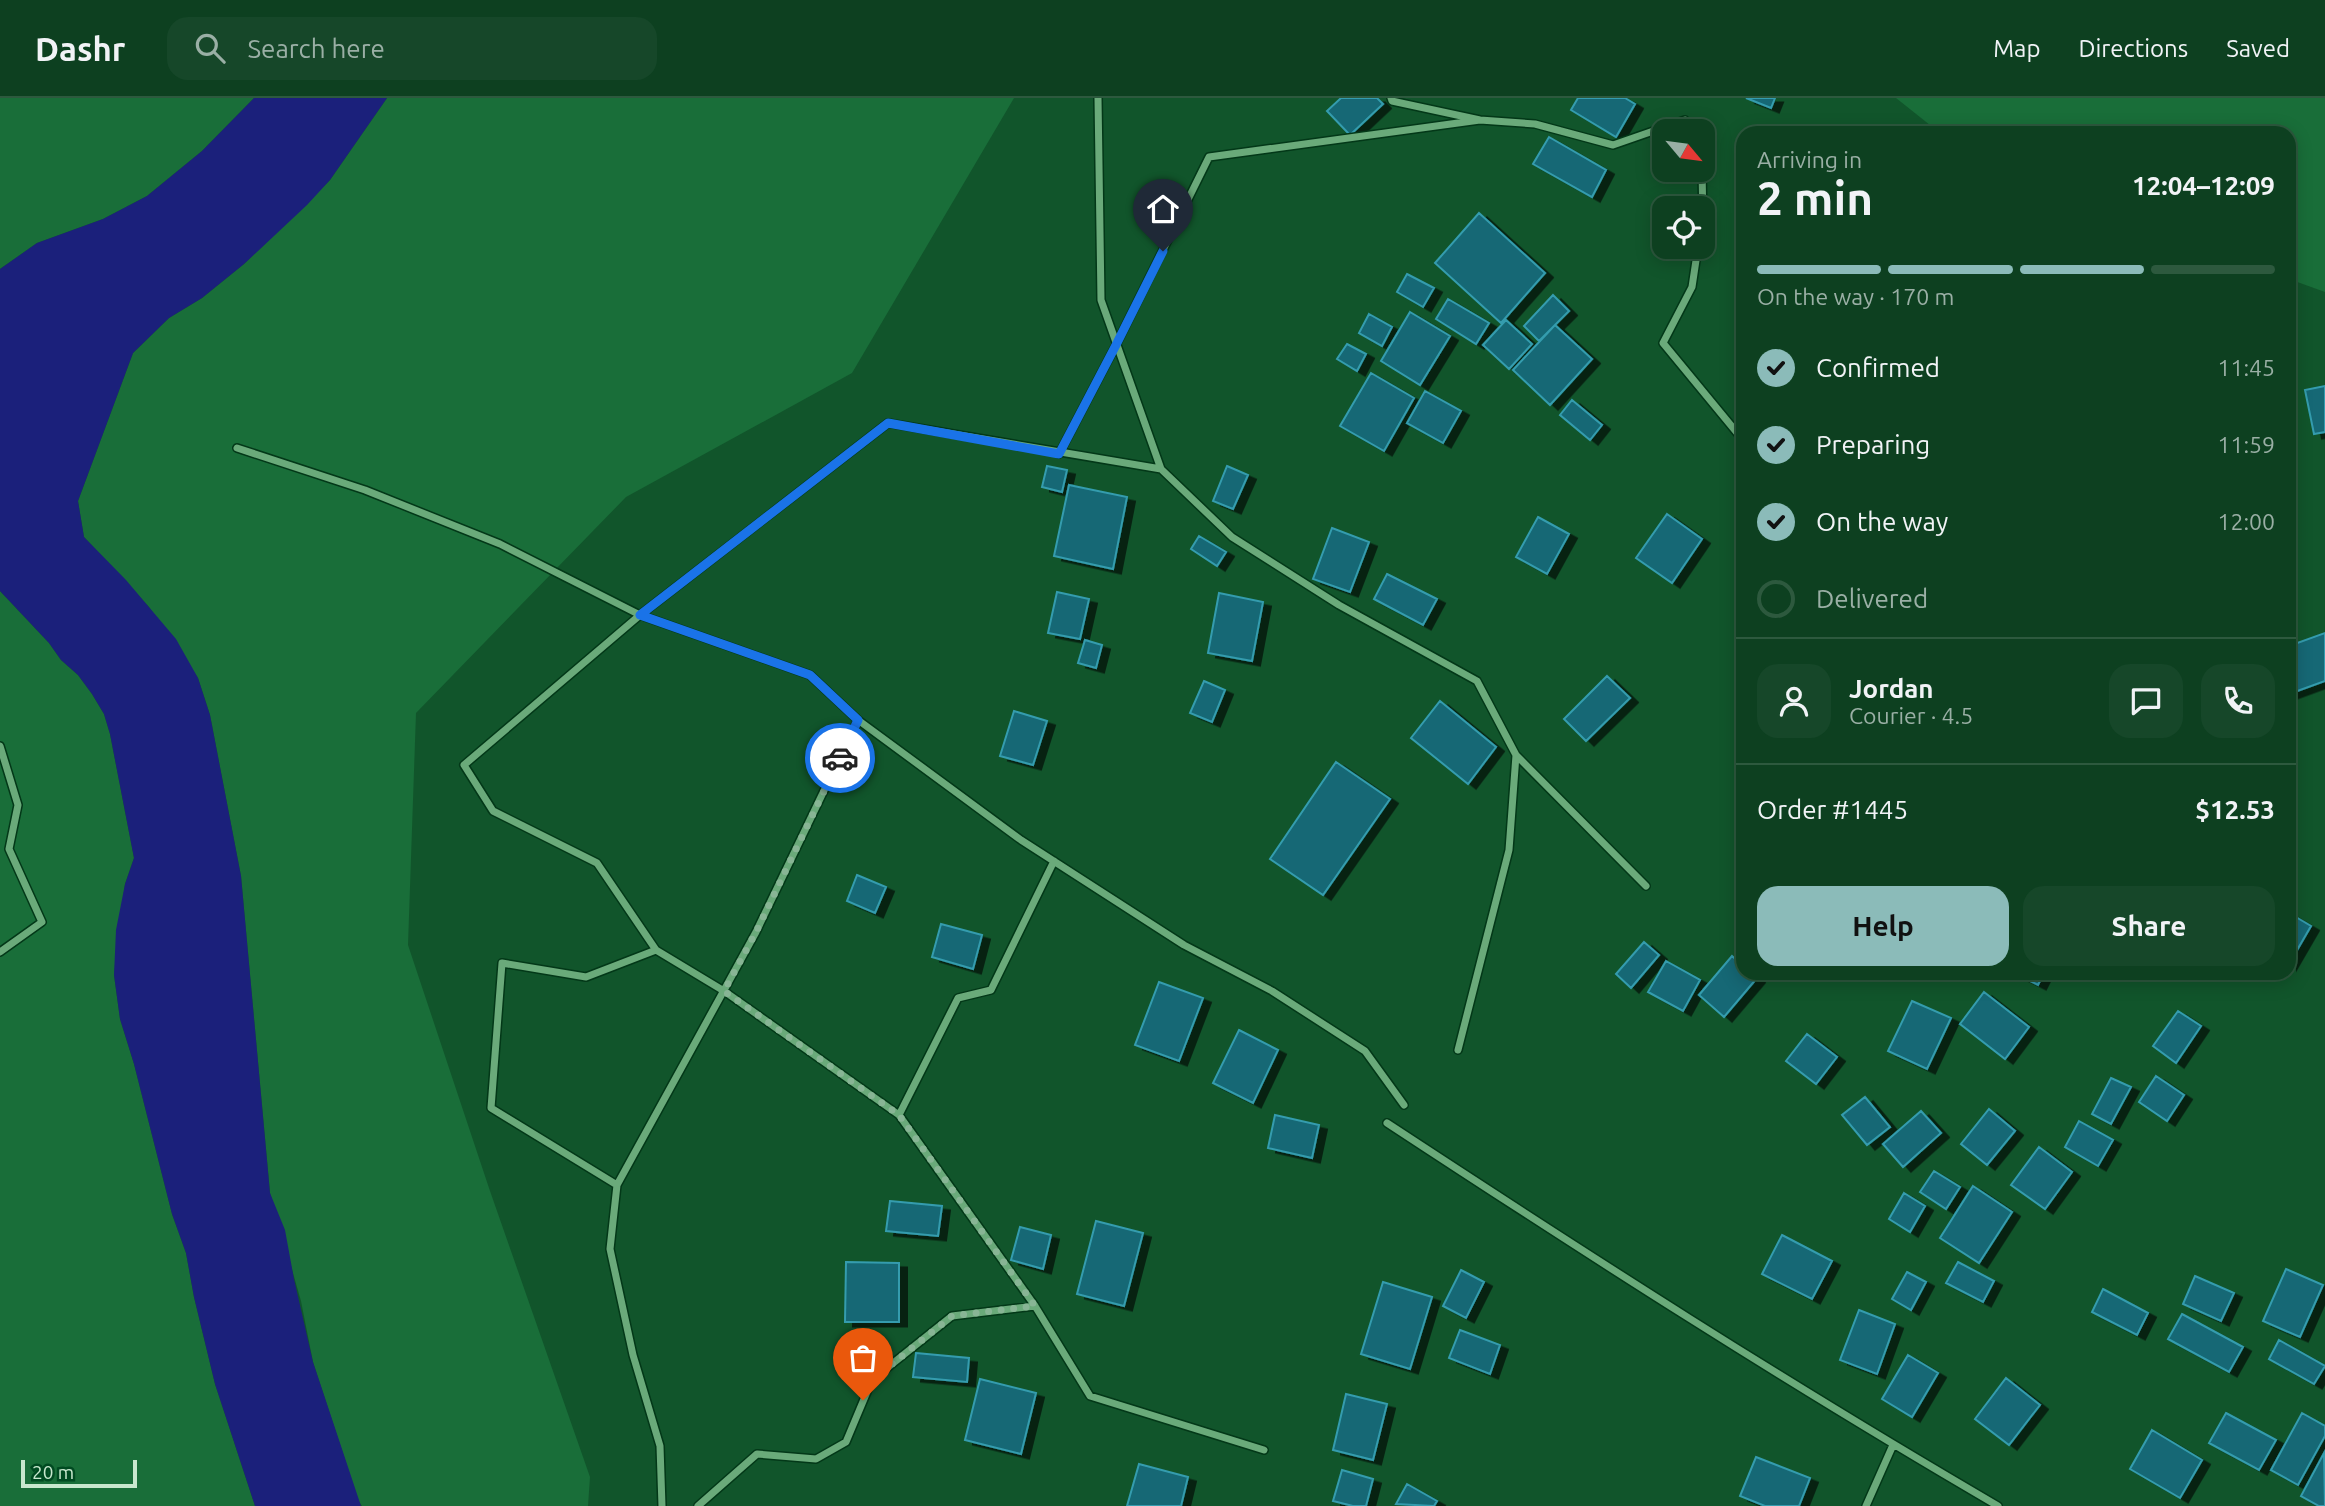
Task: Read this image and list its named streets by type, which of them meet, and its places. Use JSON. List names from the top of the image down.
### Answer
{
  "scale_bar": "20 m",
  "north": "bottom right",
  "page": {
    "header": "Dashr",
    "search": "Search here",
    "nav": ["Map", "Directions", "Saved"],
    "heading": ["2 min", "Arriving in", "12:04–12:09"],
    "panel": [
      "Jordan",
      "Courier · 4.5",
      "Order #1445",
      "$12.53"
    ],
    "bar": "On the way · 170 m",
    "list": [
      ["Confirmed", "11:45"],
      ["Preparing", "11:59"],
      ["On the way", "12:00"],
      "Delivered"
    ],
    "buttons": ["Help", "Share"],
    "scale": "20 m"
  }
}
